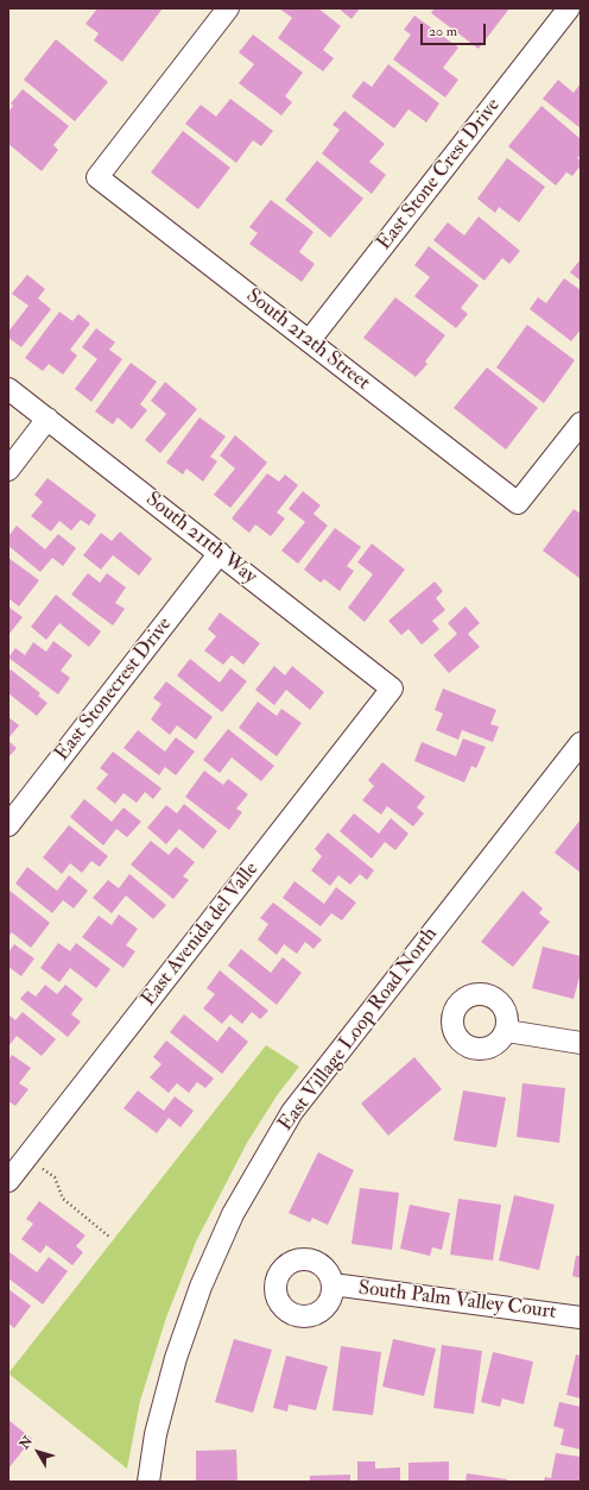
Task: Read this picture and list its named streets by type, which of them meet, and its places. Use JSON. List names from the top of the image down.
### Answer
{
  "streets": {
    "street": [
      "East Stone Crest Drive",
      "South 212th Street",
      "South 211th Way",
      "East Stonecrest Drive",
      "East Avenida del Valle",
      "East Village Loop Road North",
      "South Palm Valley Court"
    ]
  },
  "crossings": [
    ["East Stone Crest Drive", "South 212th Street"],
    ["South 211th Way", "East Stonecrest Drive"],
    ["South 211th Way", "East Avenida del Valle"]
  ],
  "scale_bar": "20 m",
  "north": "top left"
}
